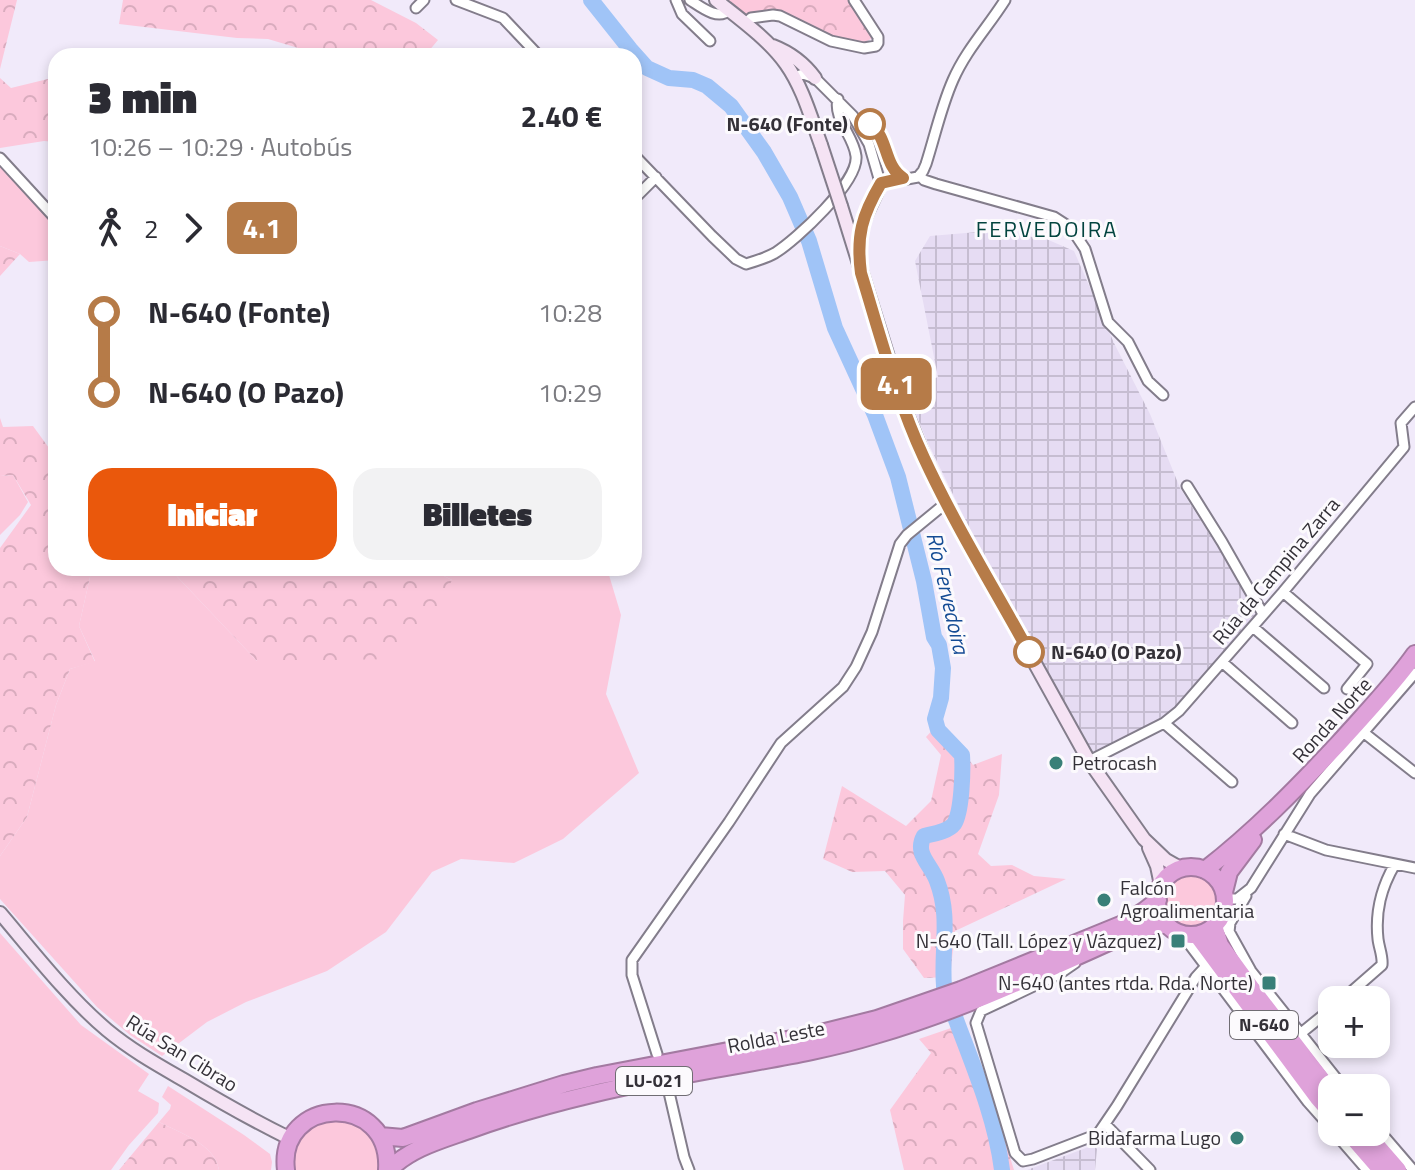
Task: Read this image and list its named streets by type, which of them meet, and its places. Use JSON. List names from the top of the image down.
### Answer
{
  "streets": {
    "highway": [
      "Ronda Norte",
      "N-640",
      "Rolda Leste",
      "LU-021"
    ],
    "main road": ["Rúa San Cibrao"],
    "street": ["Rúa da Campina Zarra"]
  },
  "crossings": [
    ["Rúa da Campina Zarra", "N-640"],
    ["Ronda Norte", "N-640"],
    ["Ronda Norte", "Rolda Leste"],
    ["N-640", "Rolda Leste"]
  ],
  "districts": ["FERVEDOIRA"],
  "water": ["Río Fervedoira"],
  "places": {
    "other": [
      "N-640 (Fonte)",
      "N-640 (O Pazo)",
      "Petrocash",
      "Falcón Agroalimentaria",
      "Bidafarma Lugo"
    ],
    "transit": ["N-640 (Tall. López y Vázquez)", "N-640 (antes rtda. Rda. Norte)"]
  },
  "lines": ["bus line 4.1"],
  "page": {
    "on_map": "4.1",
    "heading": ["3 min", "10:26 – 10:29 · Autobús", "2.40 €"],
    "legs": ["2", "4.1"],
    "list": [
      {
        "name": "N-640 (Fonte)",
        "value": "10:28"
      },
      {
        "name": "N-640 (O Pazo)",
        "value": "10:29"
      }
    ],
    "buttons": ["Iniciar", "Billetes"],
    "map_buttons": ["+", "−"]
  }
}
